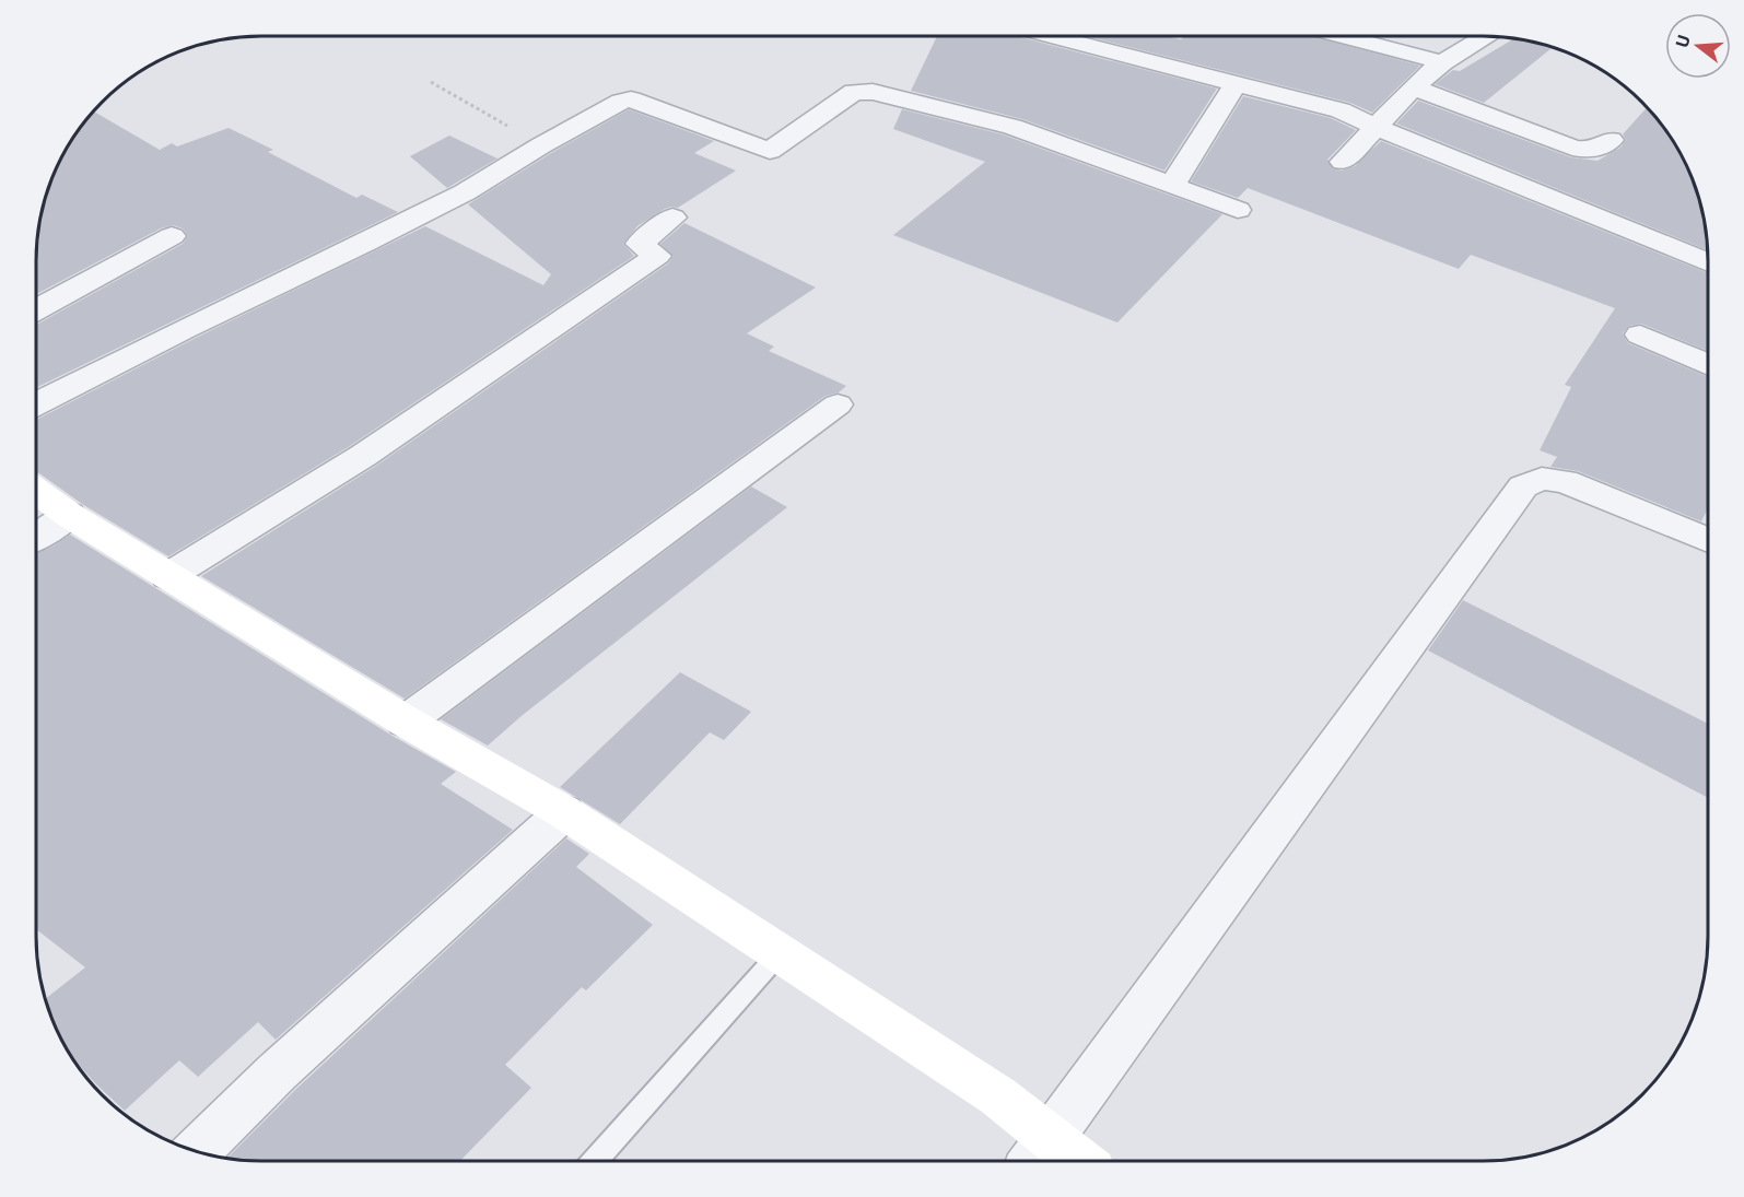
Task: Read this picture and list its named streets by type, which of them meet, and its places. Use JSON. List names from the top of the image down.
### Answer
{
  "north": "left"
}
